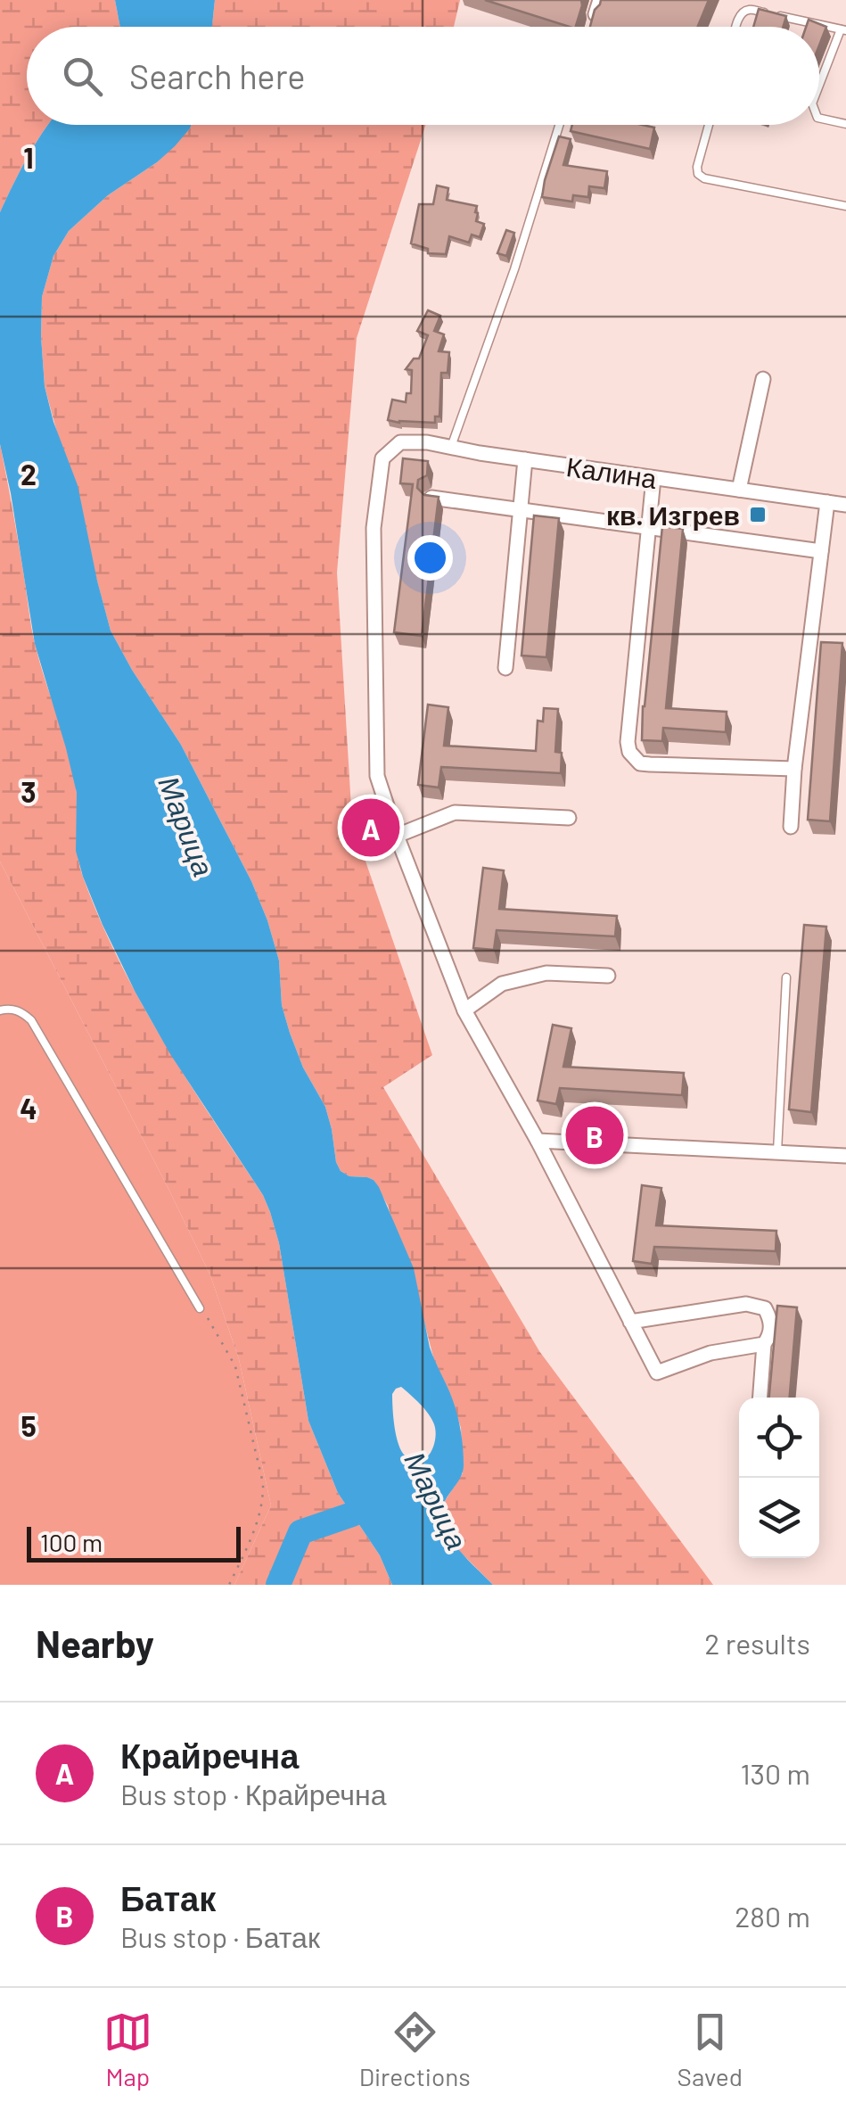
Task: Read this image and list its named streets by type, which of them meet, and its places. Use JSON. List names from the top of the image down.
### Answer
{
  "streets": {
    "street": ["Калина"]
  },
  "water": ["Марица"],
  "places": {
    "transit": ["кв. Изгрев"]
  },
  "scale_bar": "100 m",
  "page": {
    "search": "Search here",
    "pins": ["A", "B"],
    "scale": "100 m",
    "heading": ["Nearby", "2 results"],
    "list": [
      {
        "mark": "A",
        "name": "Крайречна",
        "note": "Bus stop · Крайречна",
        "value": "130 m"
      },
      {
        "mark": "B",
        "name": "Батак",
        "note": "Bus stop · Батак",
        "value": "280 m"
      }
    ],
    "nav": ["Map", "Directions", "Saved"]
  },
  "grid": {
    "rows": [
      "1",
      "2",
      "3",
      "4",
      "5"
    ]
  }
}
